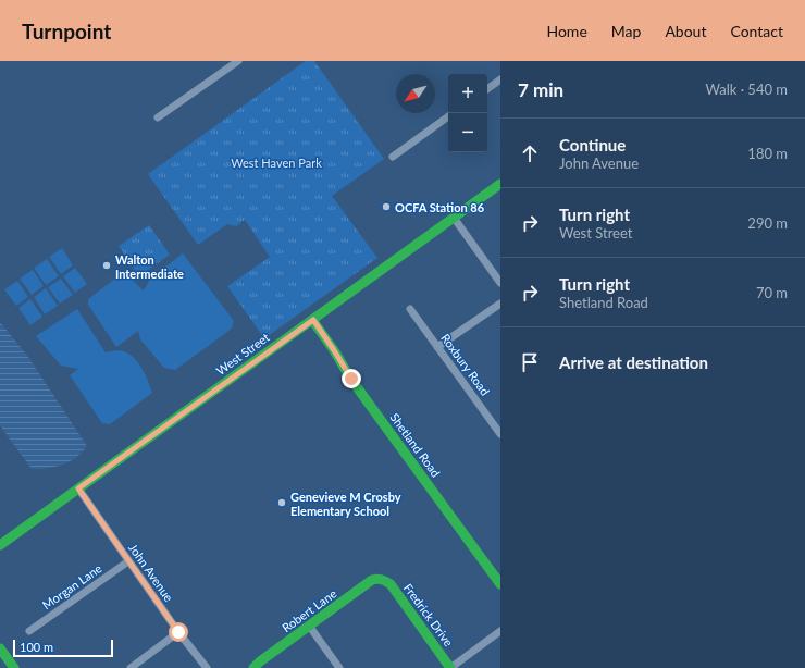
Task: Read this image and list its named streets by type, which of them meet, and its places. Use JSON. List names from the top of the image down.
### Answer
{
  "streets": {
    "main road": [
      "West Street",
      "Shetland Road",
      "Robert Lane",
      "Fredrick Drive"
    ],
    "street": ["Roxbury Road", "John Avenue", "Morgan Lane"]
  },
  "crossings": [
    ["West Street", "Shetland Road"],
    ["West Street", "John Avenue"],
    ["John Avenue", "Morgan Lane"],
    ["Robert Lane", "Fredrick Drive"]
  ],
  "parks": ["West Haven Park"],
  "places": ["OCFA Station 86", "Walton Intermediate", "Genevieve M Crosby Elementary School"],
  "scale_bar": "100 m",
  "north": "bottom left",
  "page": {
    "header": "Turnpoint",
    "nav": [
      "Home",
      "Map",
      "About",
      "Contact"
    ],
    "heading": ["7 min", "Walk · 540 m"],
    "map_buttons": ["+", "−"],
    "list": [
      ["Continue", "John Avenue", "180 m"],
      ["Turn right", "West Street", "290 m"],
      ["Turn right", "Shetland Road", "70 m"],
      "Arrive at destination"
    ],
    "scale": "100 m"
  }
}
